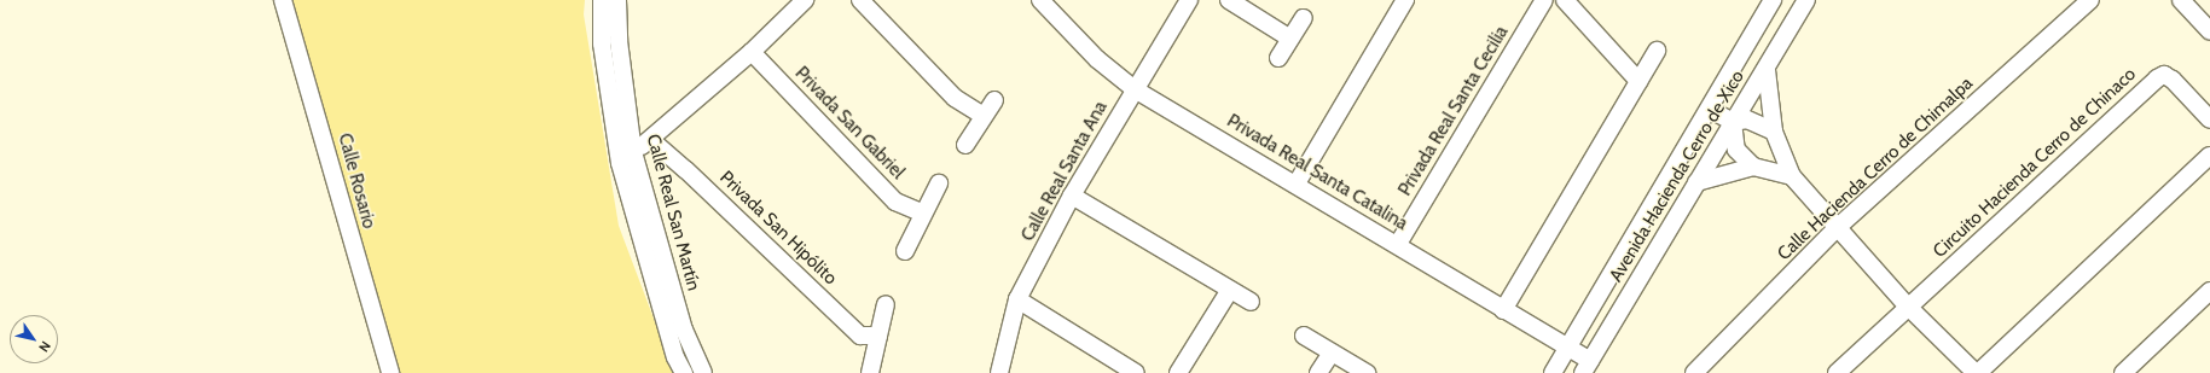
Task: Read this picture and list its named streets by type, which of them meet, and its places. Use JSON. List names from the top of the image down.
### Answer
{
  "streets": {
    "street": [
      "Privada Real Santa Cecilia",
      "Privada San Gabriel",
      "Circuito Hacienda Cerro de Chinaco",
      "Calle Hacienda Cerro de Chimalpa",
      "Calle Real Santa Ana",
      "Privada Real Santa Catalina",
      "Avenida Hacienda Cerro de Xico",
      "Calle Rosario",
      "Calle Real San Martín",
      "Privada San Hipólito"
    ]
  },
  "crossings": [
    ["Privada Real Santa Cecilia", "Privada Real Santa Catalina"],
    ["Calle Real Santa Ana", "Privada Real Santa Catalina"],
    ["Privada Real Santa Catalina", "Avenida Hacienda Cerro de Xico"]
  ],
  "north": "bottom right"
}
